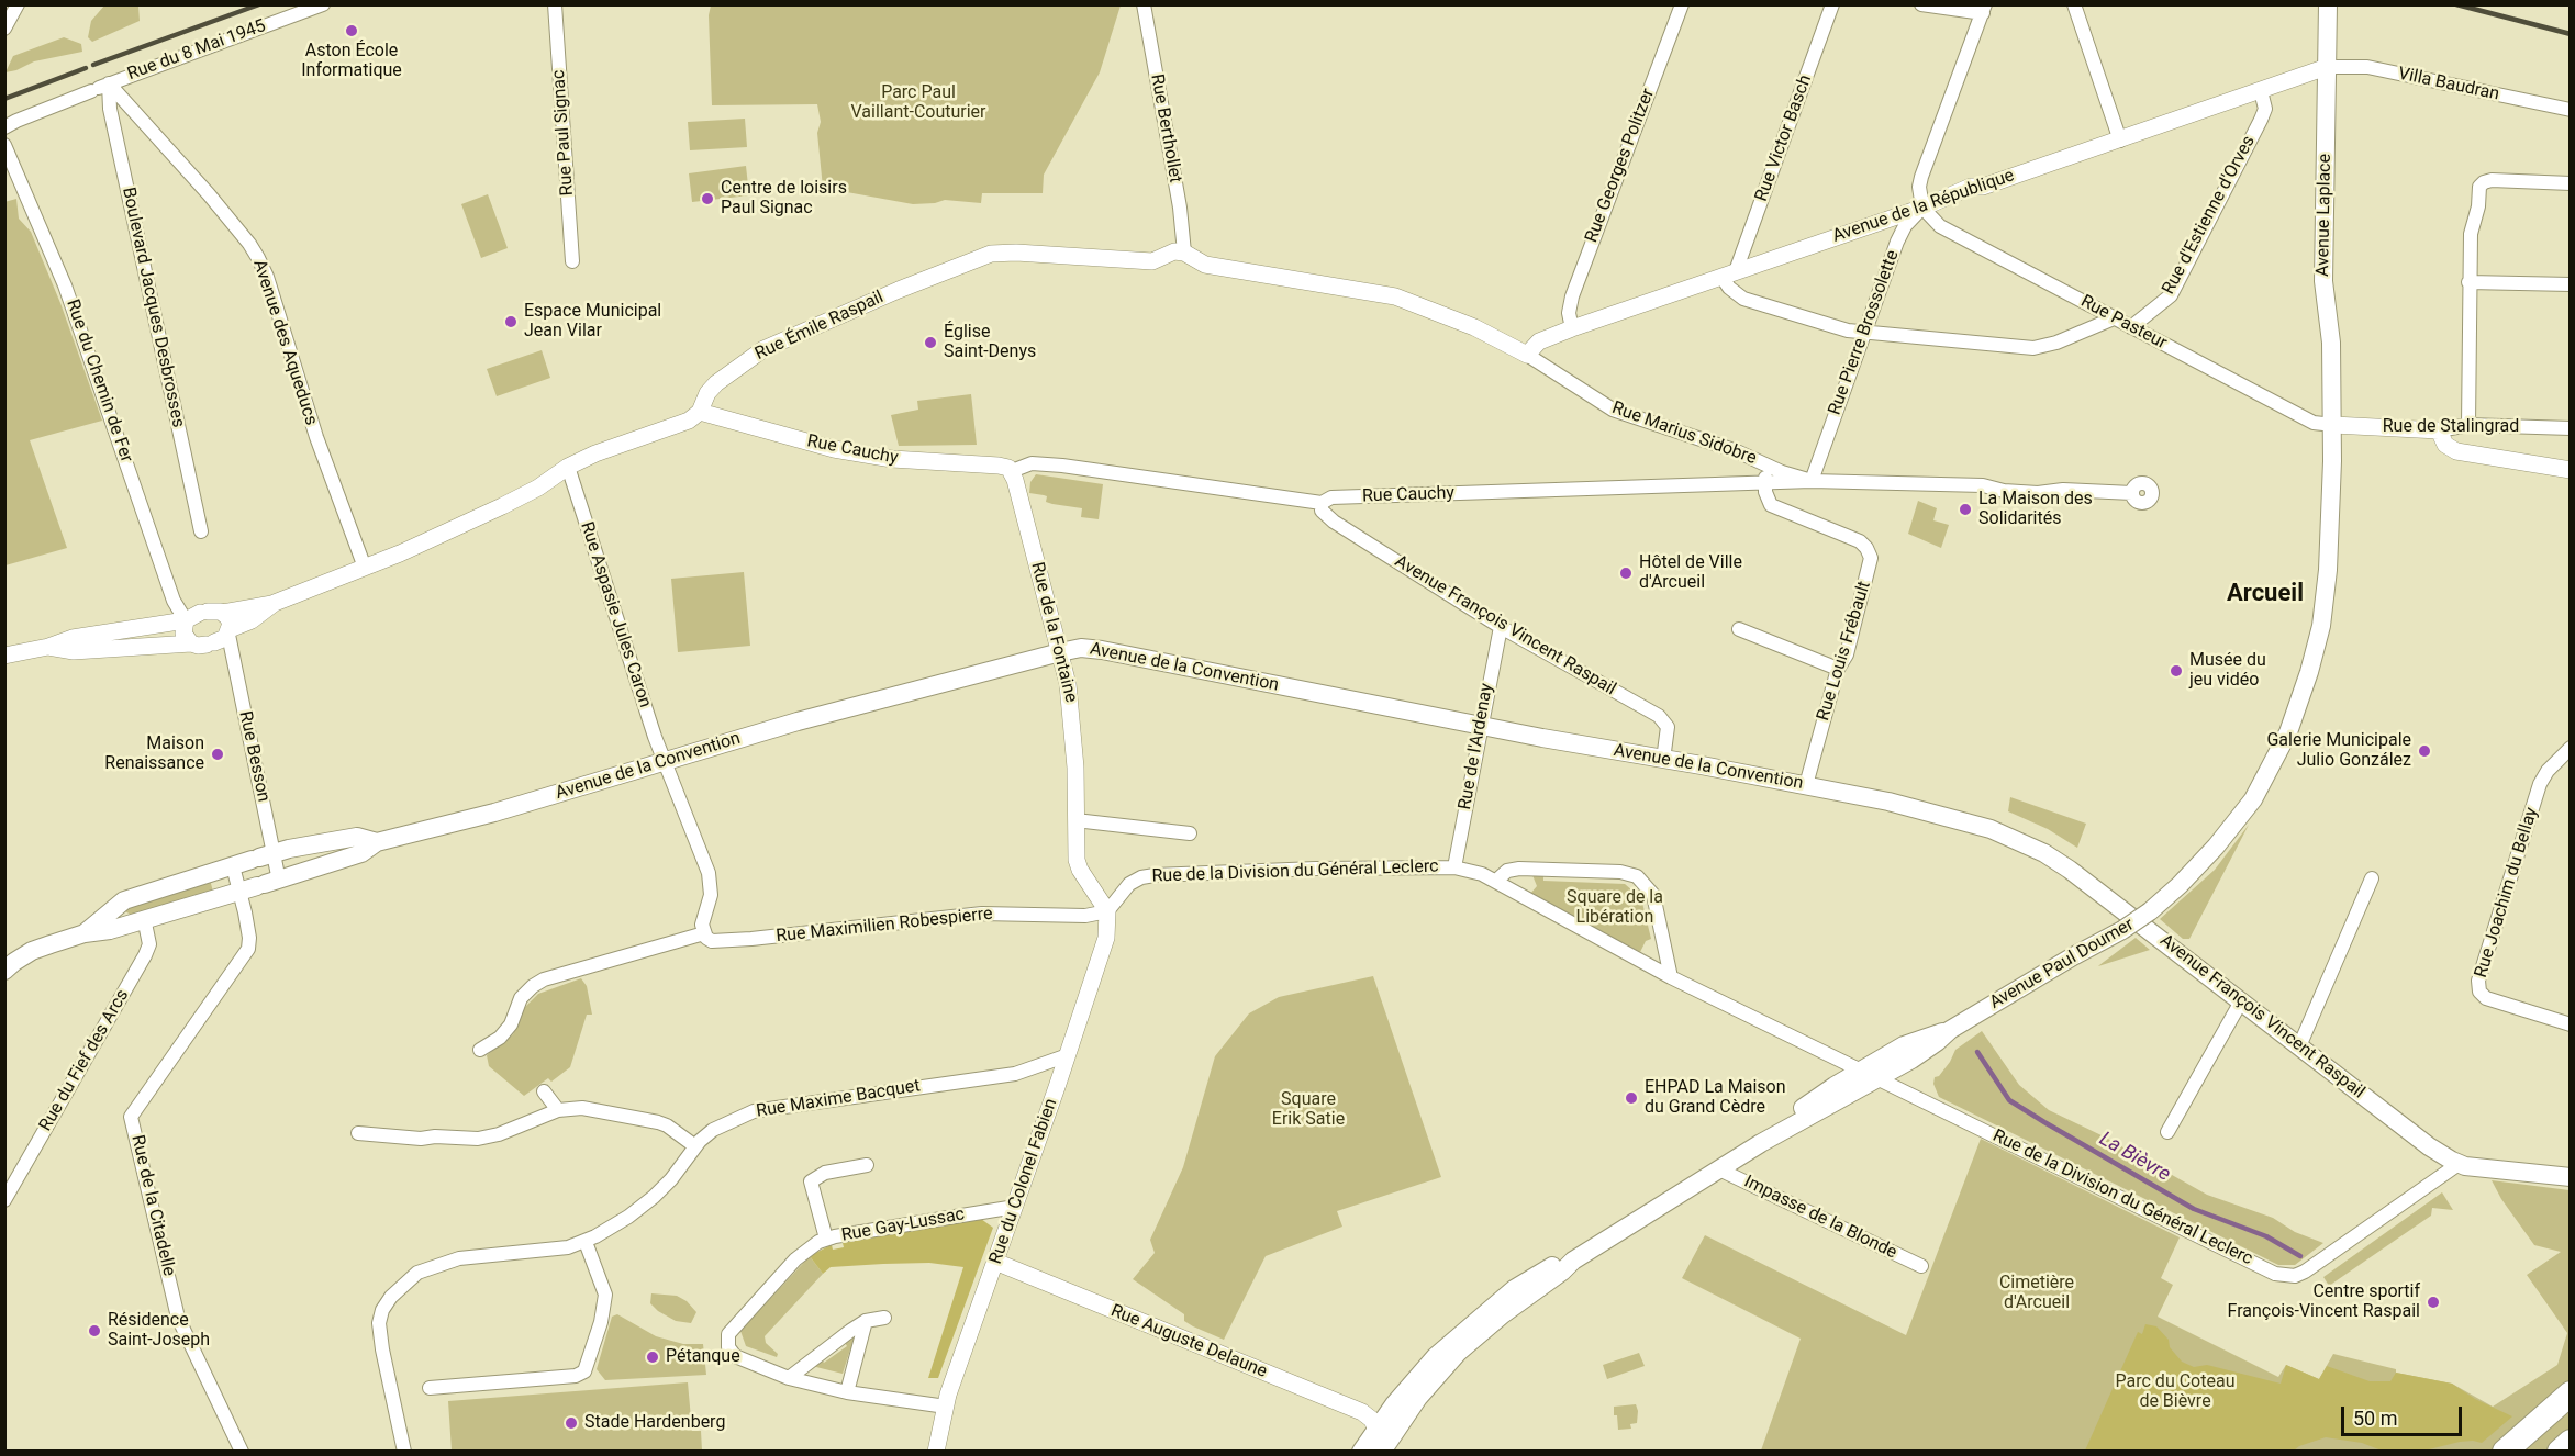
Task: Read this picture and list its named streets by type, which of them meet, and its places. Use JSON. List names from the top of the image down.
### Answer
{
  "streets": {
    "main road": [
      "Avenue Laplace",
      "Avenue François Vincent Raspail",
      "Avenue de la Convention",
      "Avenue Paul Doumer"
    ],
    "street": [
      "Rue du 8 Mai 1945",
      "Villa Baudran",
      "Rue Berthollet",
      "Rue Paul Signac",
      "Rue Victor Basch",
      "Rue Georges Politzer",
      "Avenue de la République",
      "Rue d'Estienne d'Orves",
      "Boulevard Jacques Desbrosses",
      "Rue Pasteur",
      "Rue Émile Raspail",
      "Rue Pierre Brossolette",
      "Avenue des Aqueducs",
      "Rue du Chemin de Fer",
      "Rue de Stalingrad",
      "Rue Marius Sidobre",
      "Rue Cauchy",
      "Rue Aspasie Jules Caron",
      "Rue de la Fontaine",
      "Rue Louis Frébault",
      "Rue de l'Ardenay",
      "Rue Besson",
      "Rue de la Division du Général Leclerc",
      "Rue Joachim du Bellay",
      "Rue Maximilien Robespierre",
      "Rue du Fief des Arcs",
      "Rue Maxime Bacquet",
      "Rue du Colonel Fabien",
      "Rue de la Citadelle",
      "Impasse de la Blonde",
      "Rue Gay-Lussac",
      "Rue Auguste Delaune"
    ]
  },
  "crossings": [
    ["Rue du 8 Mai 1945", "Boulevard Jacques Desbrosses"],
    ["Rue du 8 Mai 1945", "Avenue des Aqueducs"],
    ["Villa Baudran", "Avenue de la République"],
    ["Villa Baudran", "Avenue Laplace"],
    ["Rue Berthollet", "Rue Émile Raspail"],
    ["Rue Berthollet", "Rue Marius Sidobre"],
    ["Rue Victor Basch", "Avenue de la République"],
    ["Rue Georges Politzer", "Avenue de la République"],
    ["Avenue de la République", "Rue d'Estienne d'Orves"],
    ["Avenue de la République", "Avenue Laplace"],
    ["Avenue de la République", "Rue Pasteur"],
    ["Avenue de la République", "Rue Pierre Brossolette"],
    ["Avenue de la République", "Rue Marius Sidobre"],
    ["Rue d'Estienne d'Orves", "Rue Pasteur"],
    ["Avenue Laplace", "Rue Pasteur"],
    ["Avenue Laplace", "Rue de Stalingrad"],
    ["Avenue Laplace", "Avenue Paul Doumer"],
    ["Boulevard Jacques Desbrosses", "Avenue des Aqueducs"],
    ["Rue Pasteur", "Rue Pierre Brossolette"],
    ["Rue Pasteur", "Rue de Stalingrad"],
    ["Rue Pasteur", "Avenue Paul Doumer"],
    ["Rue Émile Raspail", "Rue Marius Sidobre"],
    ["Rue Émile Raspail", "Rue Cauchy"],
    ["Rue Pierre Brossolette", "Rue Marius Sidobre"],
    ["Rue Pierre Brossolette", "Rue Cauchy"],
    ["Rue de Stalingrad", "Avenue Paul Doumer"],
    ["Rue Marius Sidobre", "Rue Cauchy"],
    ["Rue Marius Sidobre", "Rue Louis Frébault"],
    ["Rue Cauchy", "Avenue François Vincent Raspail"],
    ["Rue Cauchy", "Rue de la Fontaine"],
    ["Rue Cauchy", "Rue Louis Frébault"],
    ["Rue Aspasie Jules Caron", "Avenue de la Convention"],
    ["Rue Aspasie Jules Caron", "Rue Maximilien Robespierre"],
    ["Avenue François Vincent Raspail", "Avenue de la Convention"],
    ["Avenue François Vincent Raspail", "Rue de l'Ardenay"],
    ["Avenue François Vincent Raspail", "Rue de la Division du Général Leclerc"],
    ["Rue de la Fontaine", "Avenue de la Convention"],
    ["Rue de la Fontaine", "Rue de la Division du Général Leclerc"],
    ["Rue de la Fontaine", "Rue Maximilien Robespierre"],
    ["Rue de la Fontaine", "Rue du Colonel Fabien"],
    ["Rue Louis Frébault", "Avenue de la Convention"],
    ["Avenue de la Convention", "Rue de l'Ardenay"],
    ["Avenue de la Convention", "Rue Besson"],
    ["Avenue de la Convention", "Rue du Fief des Arcs"],
    ["Avenue de la Convention", "Rue de la Citadelle"],
    ["Rue de l'Ardenay", "Rue de la Division du Général Leclerc"],
    ["Rue Besson", "Rue de la Citadelle"],
    ["Rue de la Division du Général Leclerc", "Rue Maximilien Robespierre"],
    ["Rue de la Division du Général Leclerc", "Avenue Paul Doumer"],
    ["Rue de la Division du Général Leclerc", "Rue du Colonel Fabien"],
    ["Rue Maximilien Robespierre", "Rue du Colonel Fabien"],
    ["Rue Maxime Bacquet", "Rue du Colonel Fabien"],
    ["Rue du Colonel Fabien", "Rue Gay-Lussac"],
    ["Rue du Colonel Fabien", "Rue Auguste Delaune"]
  ],
  "districts": ["Arcueil"],
  "water": ["La Bièvre"],
  "parks": [
    "Parc Paul Vaillant-Couturier",
    "Square de la Libération",
    "Square Erik Satie",
    "Cimetière d'Arcueil",
    "Parc du Coteau de Bièvre"
  ],
  "places": [
    "Aston École Informatique",
    "Centre de loisirs Paul Signac",
    "Espace Municipal Jean Vilar",
    "Église Saint-Denys",
    "La Maison des Solidarités",
    "Hôtel de Ville d'Arcueil",
    "Musée du jeu vidéo",
    "Galerie Municipale Julio González",
    "Maison Renaissance",
    "EHPAD La Maison du Grand Cèdre",
    "Centre sportif François-Vincent Raspail",
    "Résidence Saint-Joseph",
    "Pétanque",
    "Stade Hardenberg"
  ],
  "scale_bar": "50 m"
}
